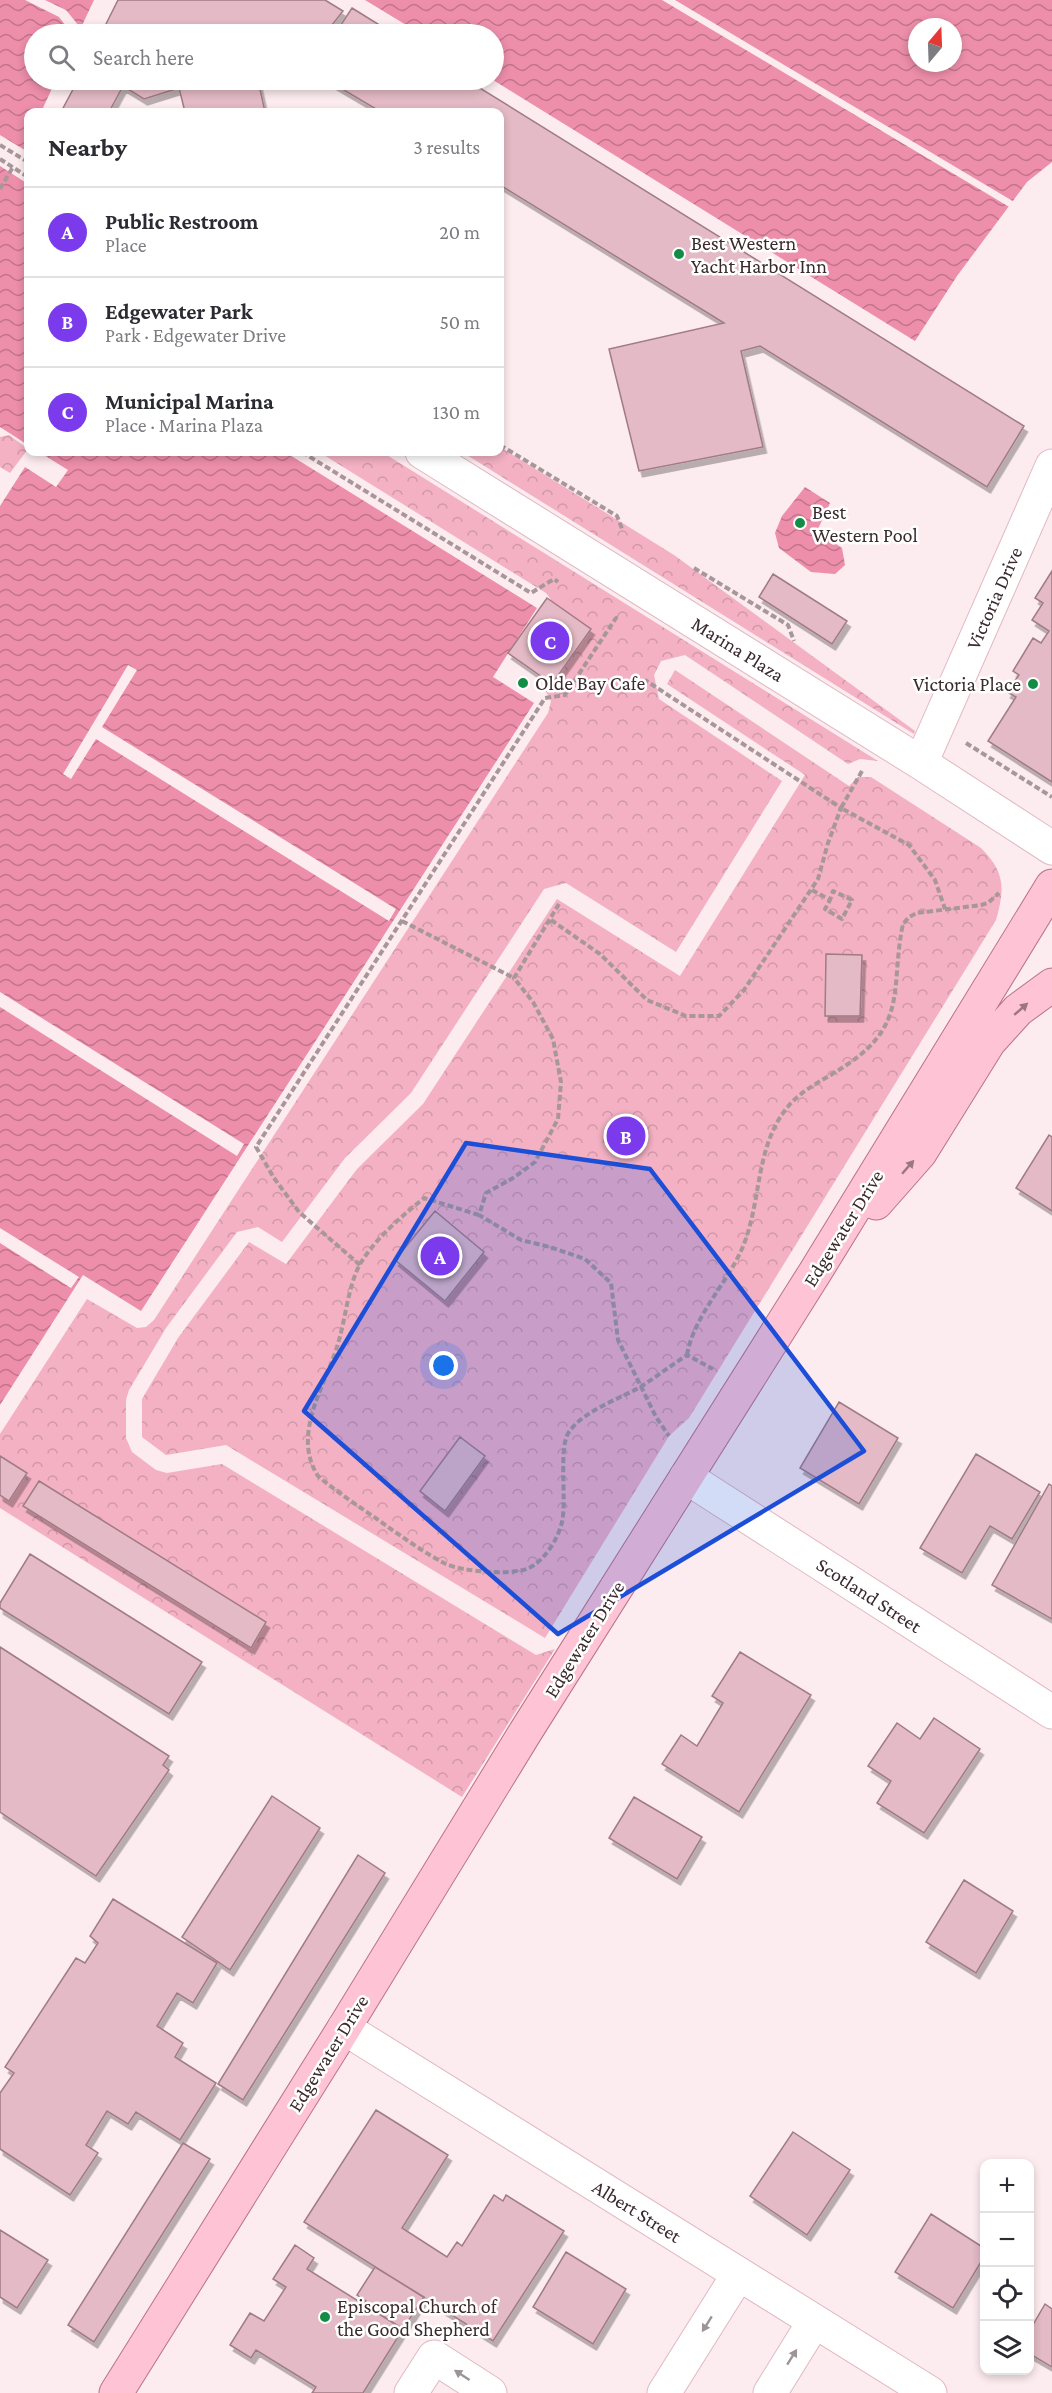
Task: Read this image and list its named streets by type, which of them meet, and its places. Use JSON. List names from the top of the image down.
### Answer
{
  "streets": {
    "main road": ["Edgewater Drive"],
    "street": [
      "Victoria Drive",
      "Marina Plaza",
      "Scotland Street",
      "Albert Street"
    ]
  },
  "crossings": [
    ["Victoria Drive", "Marina Plaza"],
    ["Edgewater Drive", "Scotland Street"],
    ["Edgewater Drive", "Albert Street"]
  ],
  "places": [
    "Best Western Yacht Harbor Inn",
    "Best Western Pool",
    "Olde Bay Cafe",
    "Victoria Place",
    "Episcopal Church of the Good Shepherd"
  ],
  "north": "top",
  "page": {
    "search": "Search here",
    "heading": ["Nearby", "3 results"],
    "list": [
      {
        "mark": "A",
        "name": "Public Restroom",
        "note": "Place",
        "value": "20 m"
      },
      {
        "mark": "B",
        "name": "Edgewater Park",
        "note": "Park · Edgewater Drive",
        "value": "50 m"
      },
      {
        "mark": "C",
        "name": "Municipal Marina",
        "note": "Place · Marina Plaza",
        "value": "130 m"
      }
    ],
    "pins": ["C", "B", "A"],
    "map_buttons": ["+", "−"]
  }
}
